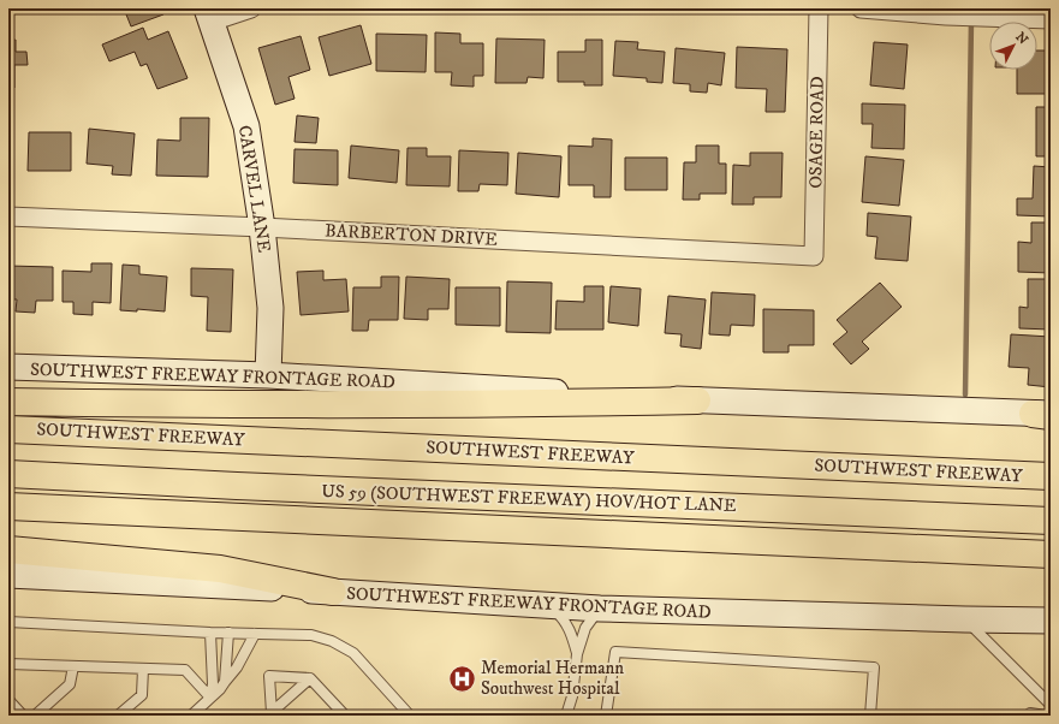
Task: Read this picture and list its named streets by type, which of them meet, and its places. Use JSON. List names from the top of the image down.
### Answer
{
  "streets": {
    "highway": ["SOUTHWEST FREEWAY", "US 59 (SOUTHWEST FREEWAY) HOV/HOT LANE"],
    "main road": ["CARVEL LANE", "SOUTHWEST FREEWAY FRONTAGE ROAD"],
    "street": ["OSAGE ROAD", "BARBERTON DRIVE"]
  },
  "crossings": [
    ["OSAGE ROAD", "BARBERTON DRIVE"],
    ["CARVEL LANE", "BARBERTON DRIVE"],
    ["CARVEL LANE", "SOUTHWEST FREEWAY FRONTAGE ROAD"]
  ],
  "places": {
    "hospital": ["Memorial Hermann Southwest Hospital"]
  },
  "north": "top right"
}
